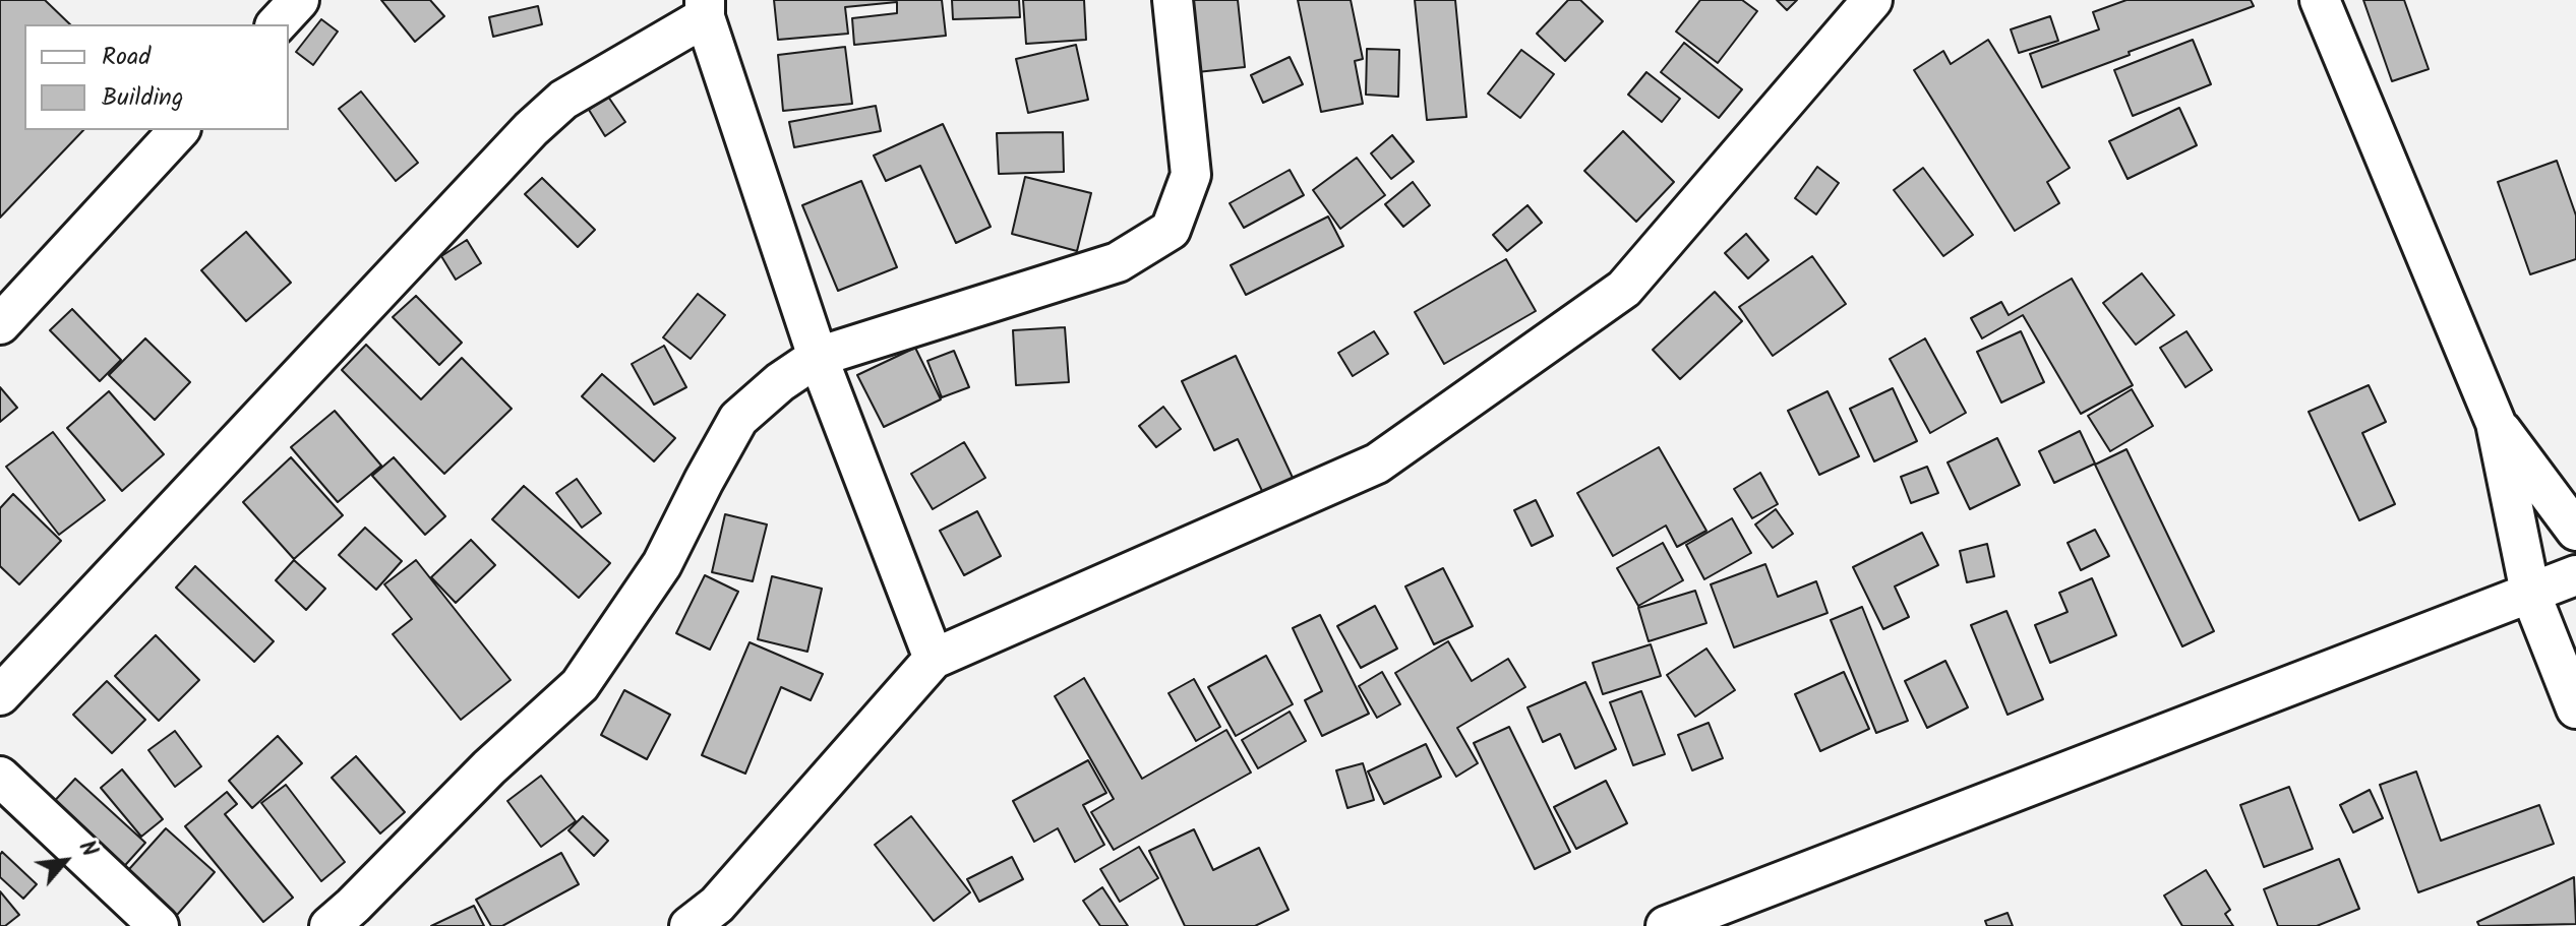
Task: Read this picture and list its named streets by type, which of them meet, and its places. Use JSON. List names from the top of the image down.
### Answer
{
  "legend": ["Road", "Building"],
  "north": "top right"
}
